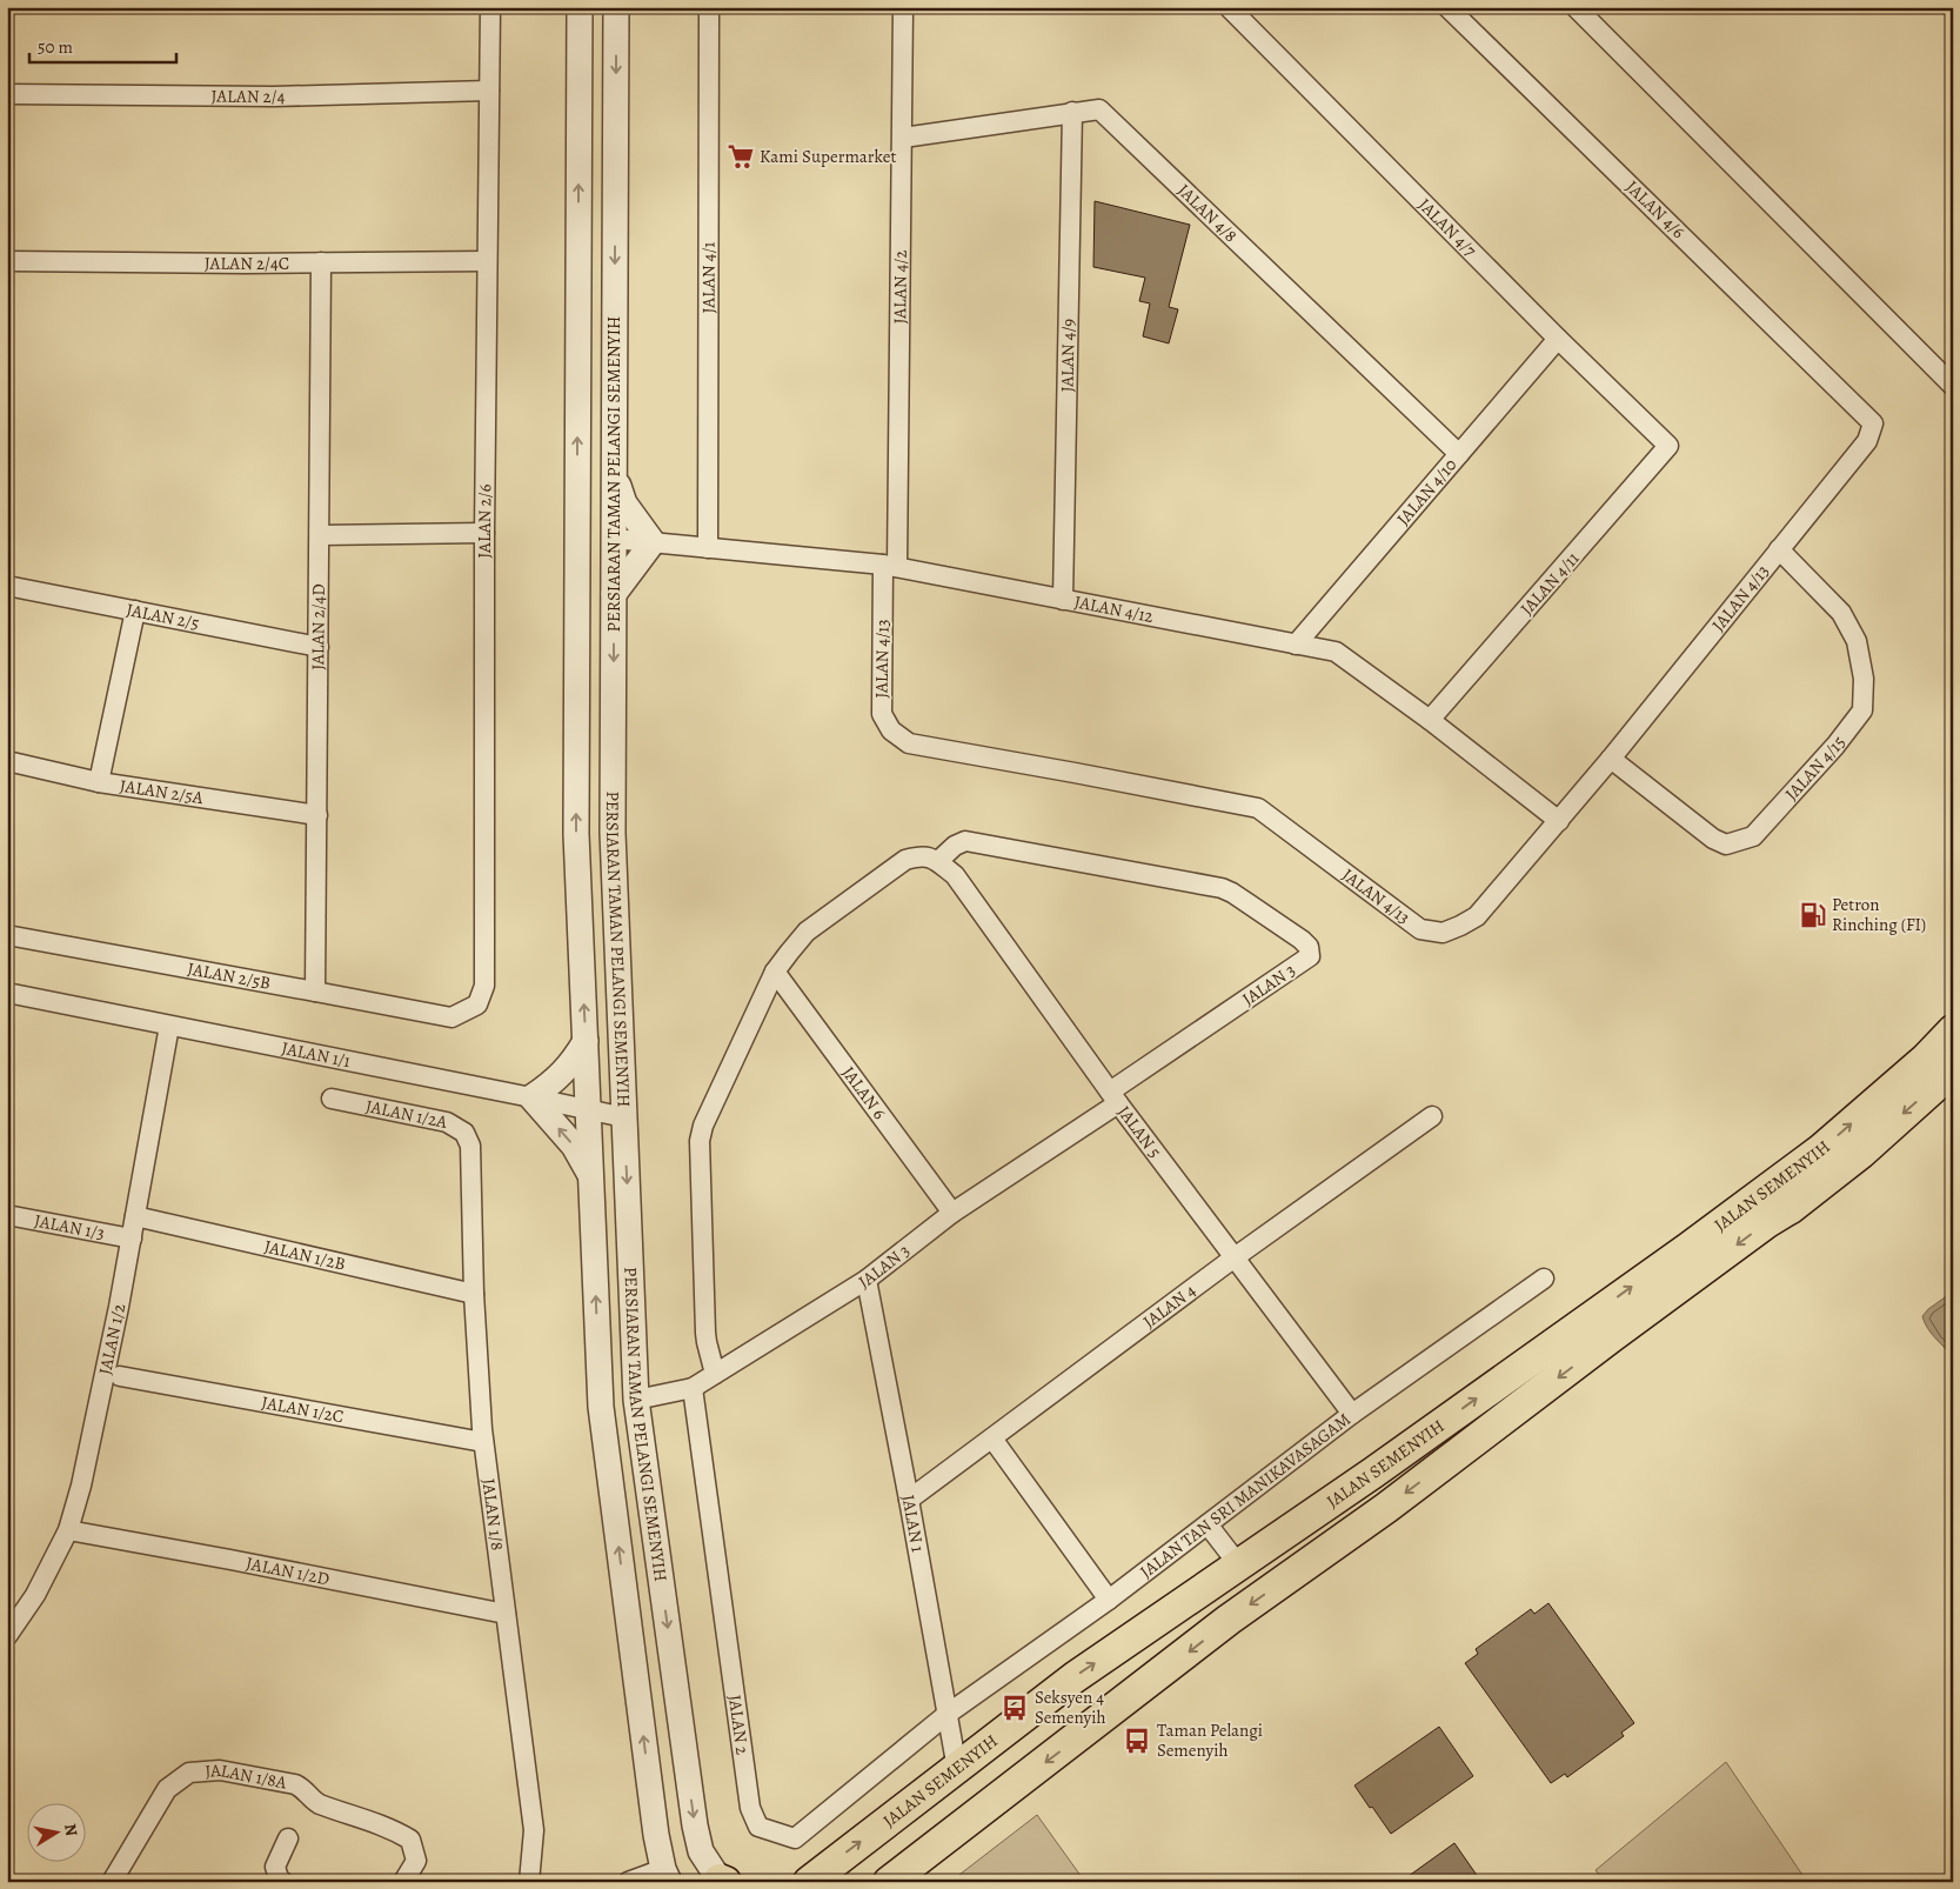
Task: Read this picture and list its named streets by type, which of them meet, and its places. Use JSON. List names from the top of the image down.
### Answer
{
  "streets": {
    "main road": ["JALAN SEMENYIH"],
    "street": [
      "JALAN 2/4",
      "JALAN 4/6",
      "JALAN 4/8",
      "JALAN 4/7",
      "JALAN 2/4C",
      "JALAN 4/1",
      "JALAN 4/2",
      "JALAN 4/9",
      "PERSIARAN TAMAN PELANGI SEMENYIH",
      "JALAN 4/10",
      "JALAN 2/6",
      "JALAN 4/11",
      "JALAN 4/13",
      "JALAN 4/12",
      "JALAN 2/5",
      "JALAN 2/4D",
      "JALAN 4/15",
      "JALAN 2/5A",
      "JALAN 2/5B",
      "JALAN 3",
      "JALAN 1/1",
      "JALAN 6",
      "JALAN 1/2A",
      "JALAN 5",
      "JALAN 1/3",
      "JALAN 1/2B",
      "JALAN 4",
      "JALAN 1/2",
      "JALAN 1/2C",
      "JALAN TAN SRI MANIKAVASAGAM",
      "JALAN 1/8",
      "JALAN 1",
      "JALAN 1/2D",
      "JALAN 2",
      "JALAN 1/8A"
    ]
  },
  "crossings": [
    ["JALAN 2/4", "JALAN 2/6"],
    ["JALAN 4/6", "JALAN 4/13"],
    ["JALAN 4/8", "JALAN 4/2"],
    ["JALAN 4/8", "JALAN 4/9"],
    ["JALAN 4/8", "JALAN 4/10"],
    ["JALAN 4/7", "JALAN 4/10"],
    ["JALAN 4/7", "JALAN 4/11"],
    ["JALAN 2/4C", "JALAN 2/6"],
    ["JALAN 2/4C", "JALAN 2/4D"],
    ["JALAN 4/1", "JALAN 4/12"],
    ["JALAN 4/2", "JALAN 4/13"],
    ["JALAN 4/2", "JALAN 4/12"],
    ["JALAN 4/9", "JALAN 4/12"],
    ["PERSIARAN TAMAN PELANGI SEMENYIH", "JALAN 4/12"],
    ["PERSIARAN TAMAN PELANGI SEMENYIH", "JALAN 3"],
    ["PERSIARAN TAMAN PELANGI SEMENYIH", "JALAN 1/1"],
    ["JALAN 4/10", "JALAN 4/12"],
    ["JALAN 2/6", "JALAN 2/5B"],
    ["JALAN 4/11", "JALAN 4/12"],
    ["JALAN 4/13", "JALAN 4/12"],
    ["JALAN 4/13", "JALAN 4/15"],
    ["JALAN 2/5", "JALAN 2/4D"],
    ["JALAN 2/4D", "JALAN 2/5A"],
    ["JALAN 2/4D", "JALAN 2/5B"],
    ["JALAN 3", "JALAN 6"],
    ["JALAN 3", "JALAN 5"],
    ["JALAN 3", "JALAN 1"],
    ["JALAN 3", "JALAN 2"],
    ["JALAN 1/1", "JALAN 1/2"],
    ["JALAN 1/2A", "JALAN 1/8"],
    ["JALAN 5", "JALAN 4"],
    ["JALAN 5", "JALAN TAN SRI MANIKAVASAGAM"],
    ["JALAN SEMENYIH", "JALAN 1"],
    ["JALAN 1/3", "JALAN 1/2"],
    ["JALAN 1/2B", "JALAN 1/2"],
    ["JALAN 1/2B", "JALAN 1/8"],
    ["JALAN 4", "JALAN 1"],
    ["JALAN 1/2", "JALAN 1/2D"],
    ["JALAN 1/2C", "JALAN 1/8"],
    ["JALAN TAN SRI MANIKAVASAGAM", "JALAN 1"],
    ["JALAN TAN SRI MANIKAVASAGAM", "JALAN 2"],
    ["JALAN 1/8", "JALAN 1/2D"],
    ["JALAN 1", "JALAN 2"]
  ],
  "places": {
    "supermarket": ["Kami Supermarket"],
    "fuel station": ["Petron Rinching (FI)"],
    "bus stop": ["Seksyen 4 Semenyih", "Taman Pelangi Semenyih"]
  },
  "scale_bar": "50 m",
  "north": "right"
}
